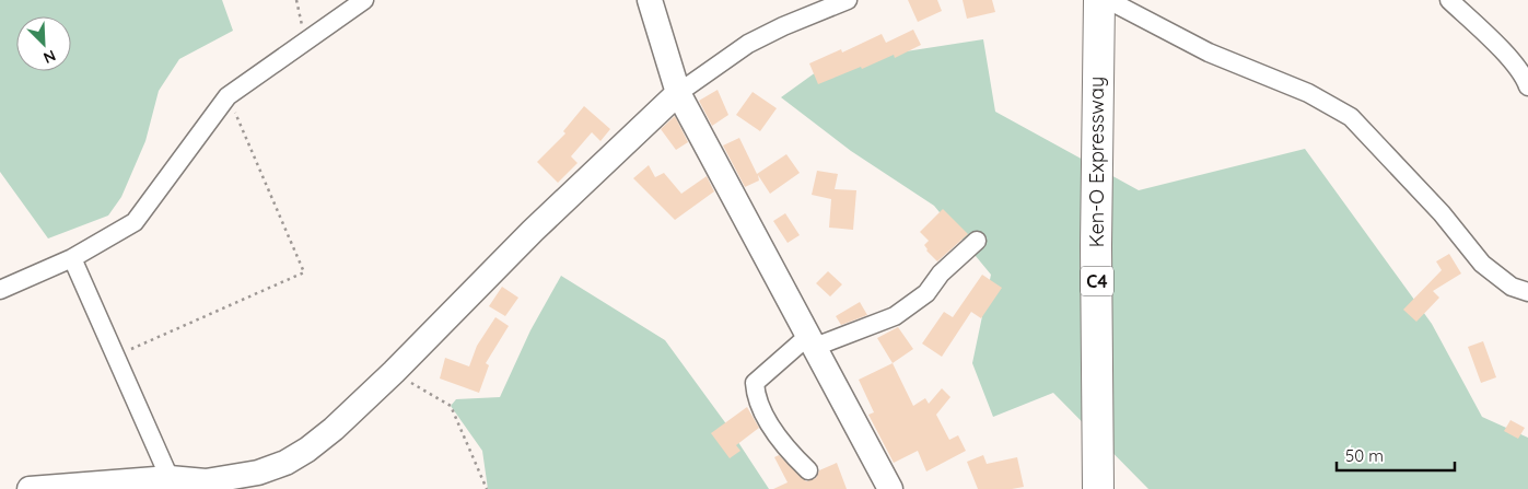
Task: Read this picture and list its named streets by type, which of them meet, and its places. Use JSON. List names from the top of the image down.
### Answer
{
  "streets": {
    "highway": ["Ken-O Expressway", "C4"]
  },
  "scale_bar": "50 m",
  "north": "bottom right"
}
